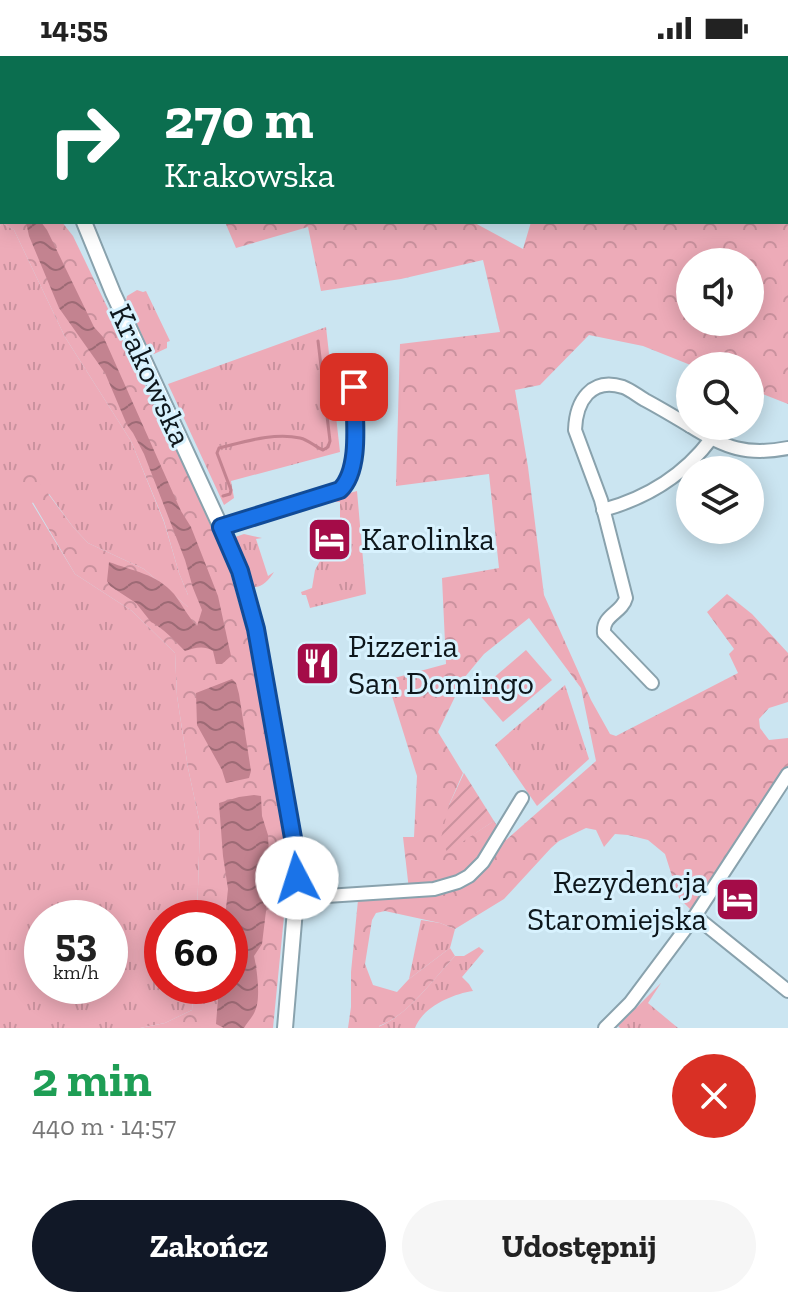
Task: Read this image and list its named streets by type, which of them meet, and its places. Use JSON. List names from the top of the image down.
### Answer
{
  "streets": {
    "main road": ["Krakowska"]
  },
  "places": {
    "hotel": ["Karolinka", "Rezydencja Staromiejska"],
    "restaurant": ["Pizzeria San Domingo"]
  },
  "page": {
    "status": "14:55",
    "turn": ["270 m", "Krakowska"],
    "speed": "53 km/h",
    "limit": "60",
    "heading": ["2 min", "440 m · 14:57"],
    "buttons": ["Zakończ", "Udostępnij"]
  }
}
